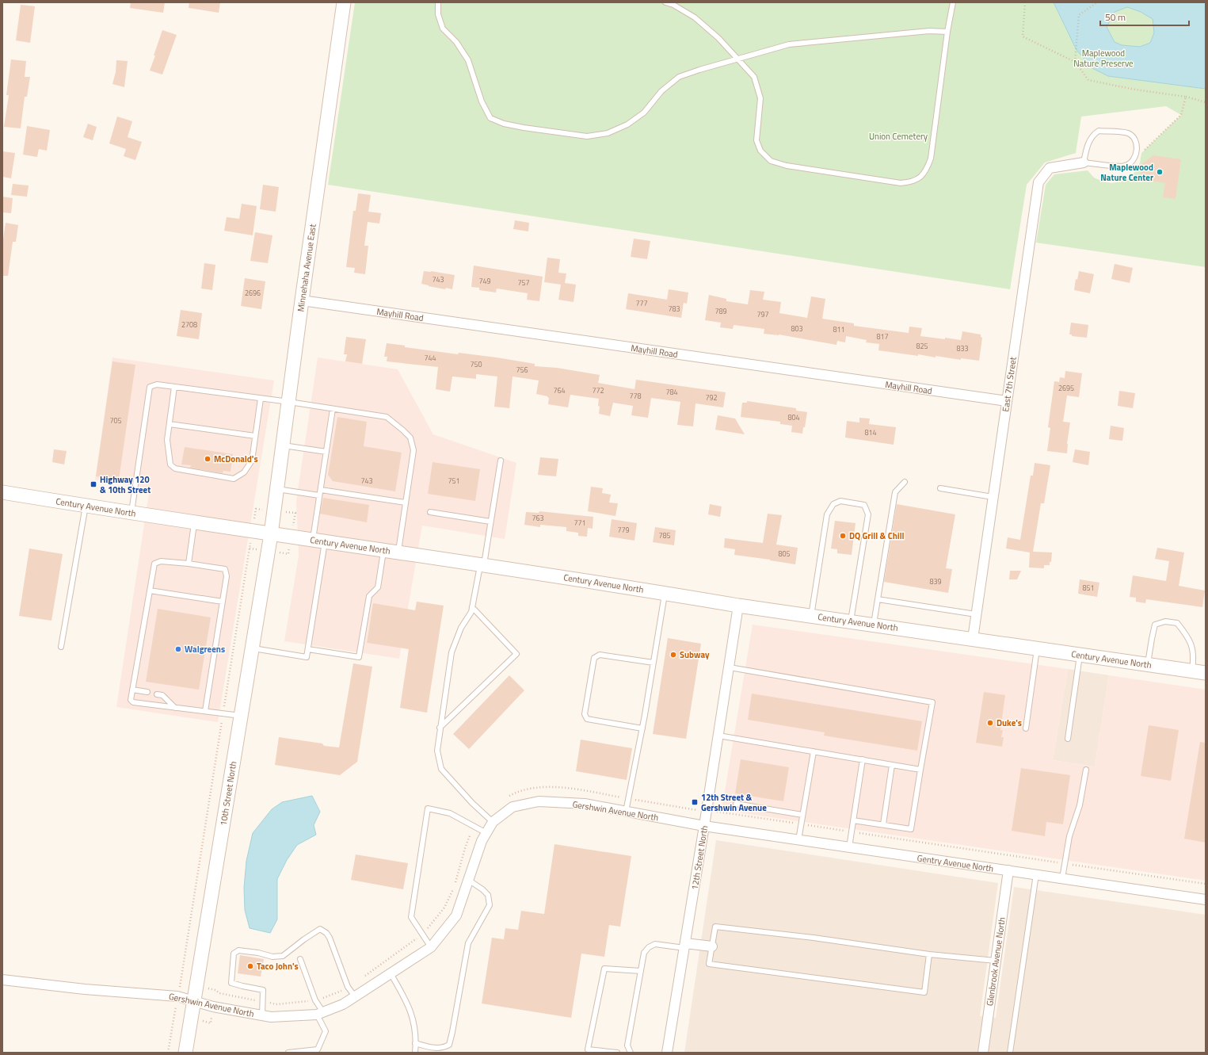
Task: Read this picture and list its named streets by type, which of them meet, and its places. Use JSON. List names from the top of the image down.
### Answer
{
  "streets": {
    "main road": ["Minnehaha Avenue East", "Century Avenue North", "10th Street North"],
    "street": [
      "Mayhill Road",
      "East 7th Street",
      "Gershwin Avenue North",
      "12th Street North",
      "Gentry Avenue North",
      "Glenbrook Avenue North"
    ]
  },
  "crossings": [
    ["Minnehaha Avenue East", "Mayhill Road"],
    ["Minnehaha Avenue East", "Century Avenue North"],
    ["Minnehaha Avenue East", "10th Street North"],
    ["Mayhill Road", "East 7th Street"],
    ["East 7th Street", "Century Avenue North"],
    ["Century Avenue North", "10th Street North"],
    ["Century Avenue North", "12th Street North"],
    ["10th Street North", "Gershwin Avenue North"],
    ["Gershwin Avenue North", "12th Street North"],
    ["Gershwin Avenue North", "Gentry Avenue North"],
    ["12th Street North", "Gentry Avenue North"],
    ["Gentry Avenue North", "Glenbrook Avenue North"]
  ],
  "parks": ["Maplewood Nature Preserve", "Union Cemetery"],
  "places": {
    "other": [
      "Maplewood Nature Center",
      "McDonald's",
      "DQ Grill & Chill",
      "Walgreens",
      "Subway",
      "Duke's",
      "Taco John's"
    ],
    "transit": ["Highway 120 & 10th Street", "12th Street & Gershwin Avenue"]
  },
  "house_numbers": [
    "743",
    "749",
    "757",
    "2696",
    "777",
    "783",
    "789",
    "797",
    "2708",
    "803",
    "811",
    "817",
    "825",
    "833",
    "744",
    "750",
    "756",
    "2695",
    "764",
    "772",
    "784",
    "778",
    "792",
    "804",
    "705",
    "814",
    "743",
    "751",
    "763",
    "771",
    "779",
    "785",
    "805",
    "839",
    "851"
  ],
  "scale_bar": "50 m"
}
